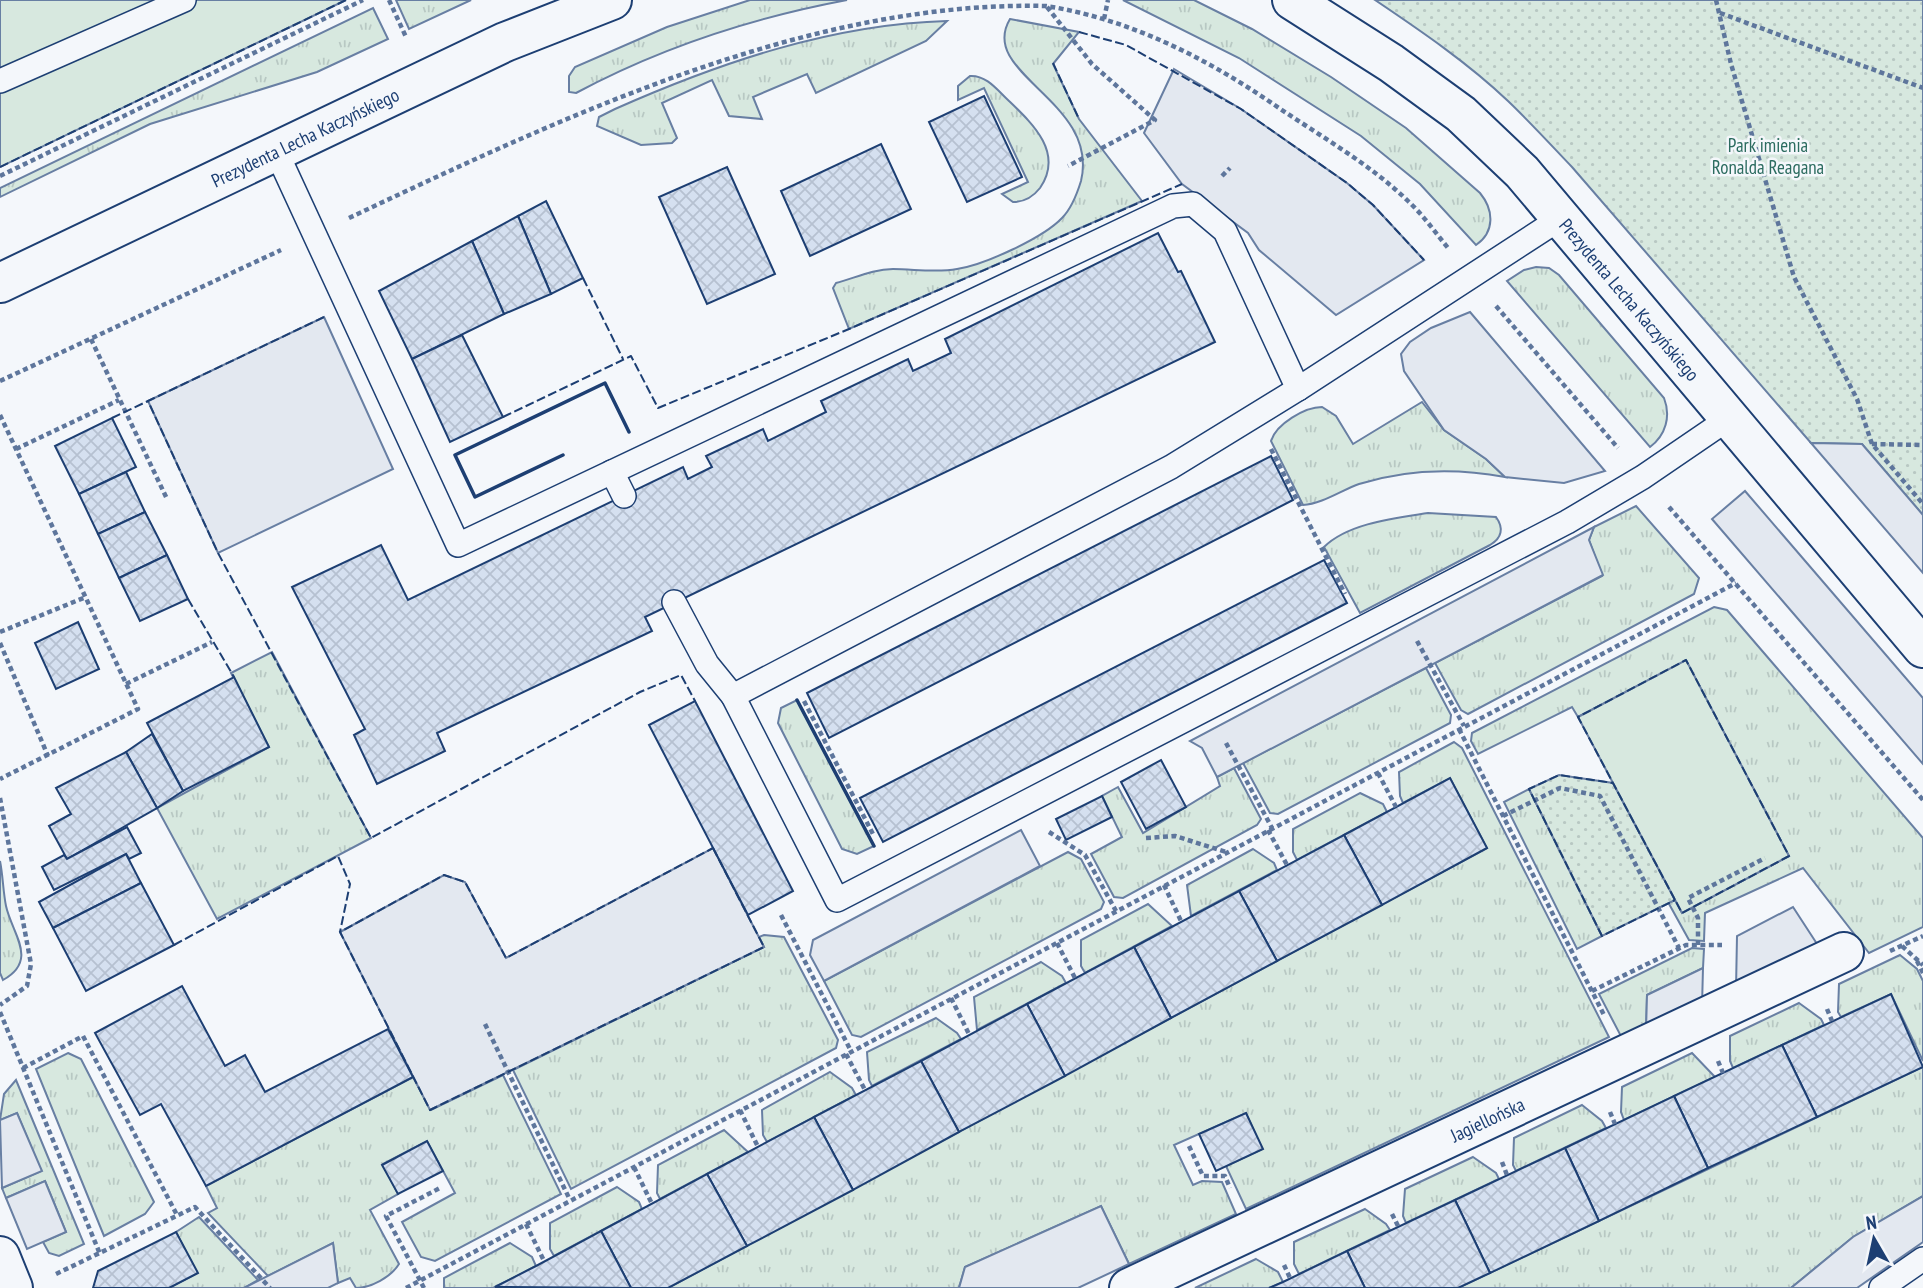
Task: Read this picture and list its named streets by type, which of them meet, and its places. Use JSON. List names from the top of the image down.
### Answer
{
  "streets": {
    "street": ["Prezydenta Lecha Kaczyńskiego", "Jagiellońska"]
  },
  "parks": ["Park imienia Ronalda Reagana"],
  "north": "top"
}
